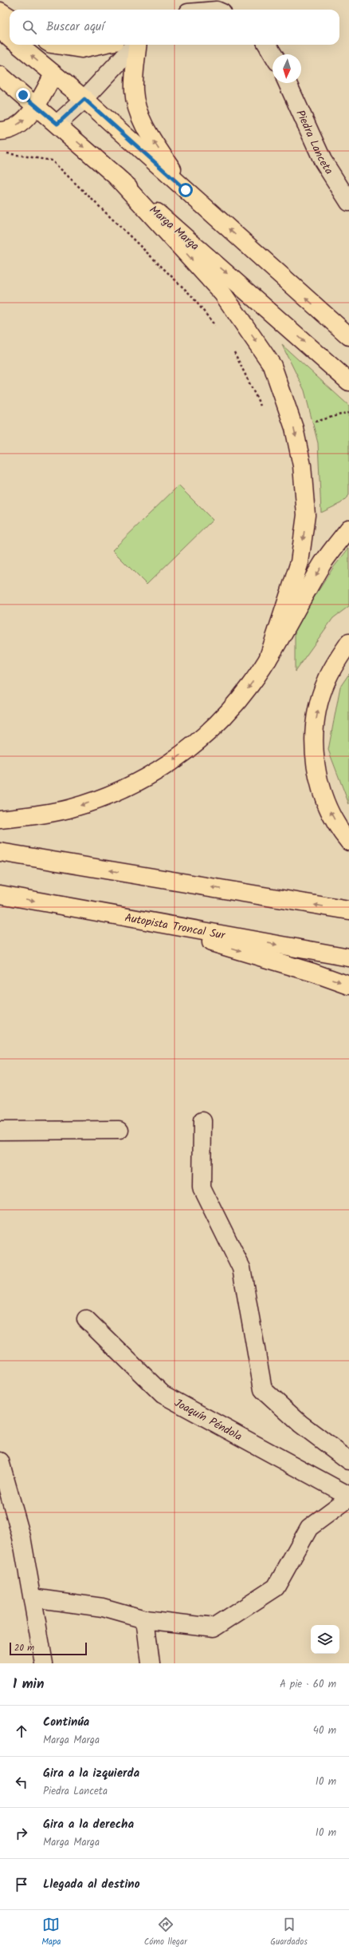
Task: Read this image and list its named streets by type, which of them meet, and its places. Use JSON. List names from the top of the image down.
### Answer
{
  "streets": {
    "main road": ["Marga Marga", "Autopista Troncal Sur"],
    "street": ["Piedra Lanceta", "Joaquín Péndola"]
  },
  "scale_bar": "20 m",
  "north": "bottom",
  "page": {
    "search": "Buscar aquí",
    "scale": "20 m",
    "heading": ["1 min", "A pie · 60 m"],
    "list": [
      ["Continúa", "Marga Marga", "40 m"],
      ["Gira a la izquierda", "Piedra Lanceta", "10 m"],
      ["Gira a la derecha", "Marga Marga", "10 m"],
      "Llegada al destino"
    ],
    "nav": ["Mapa", "Cómo llegar", "Guardados"]
  }
}
